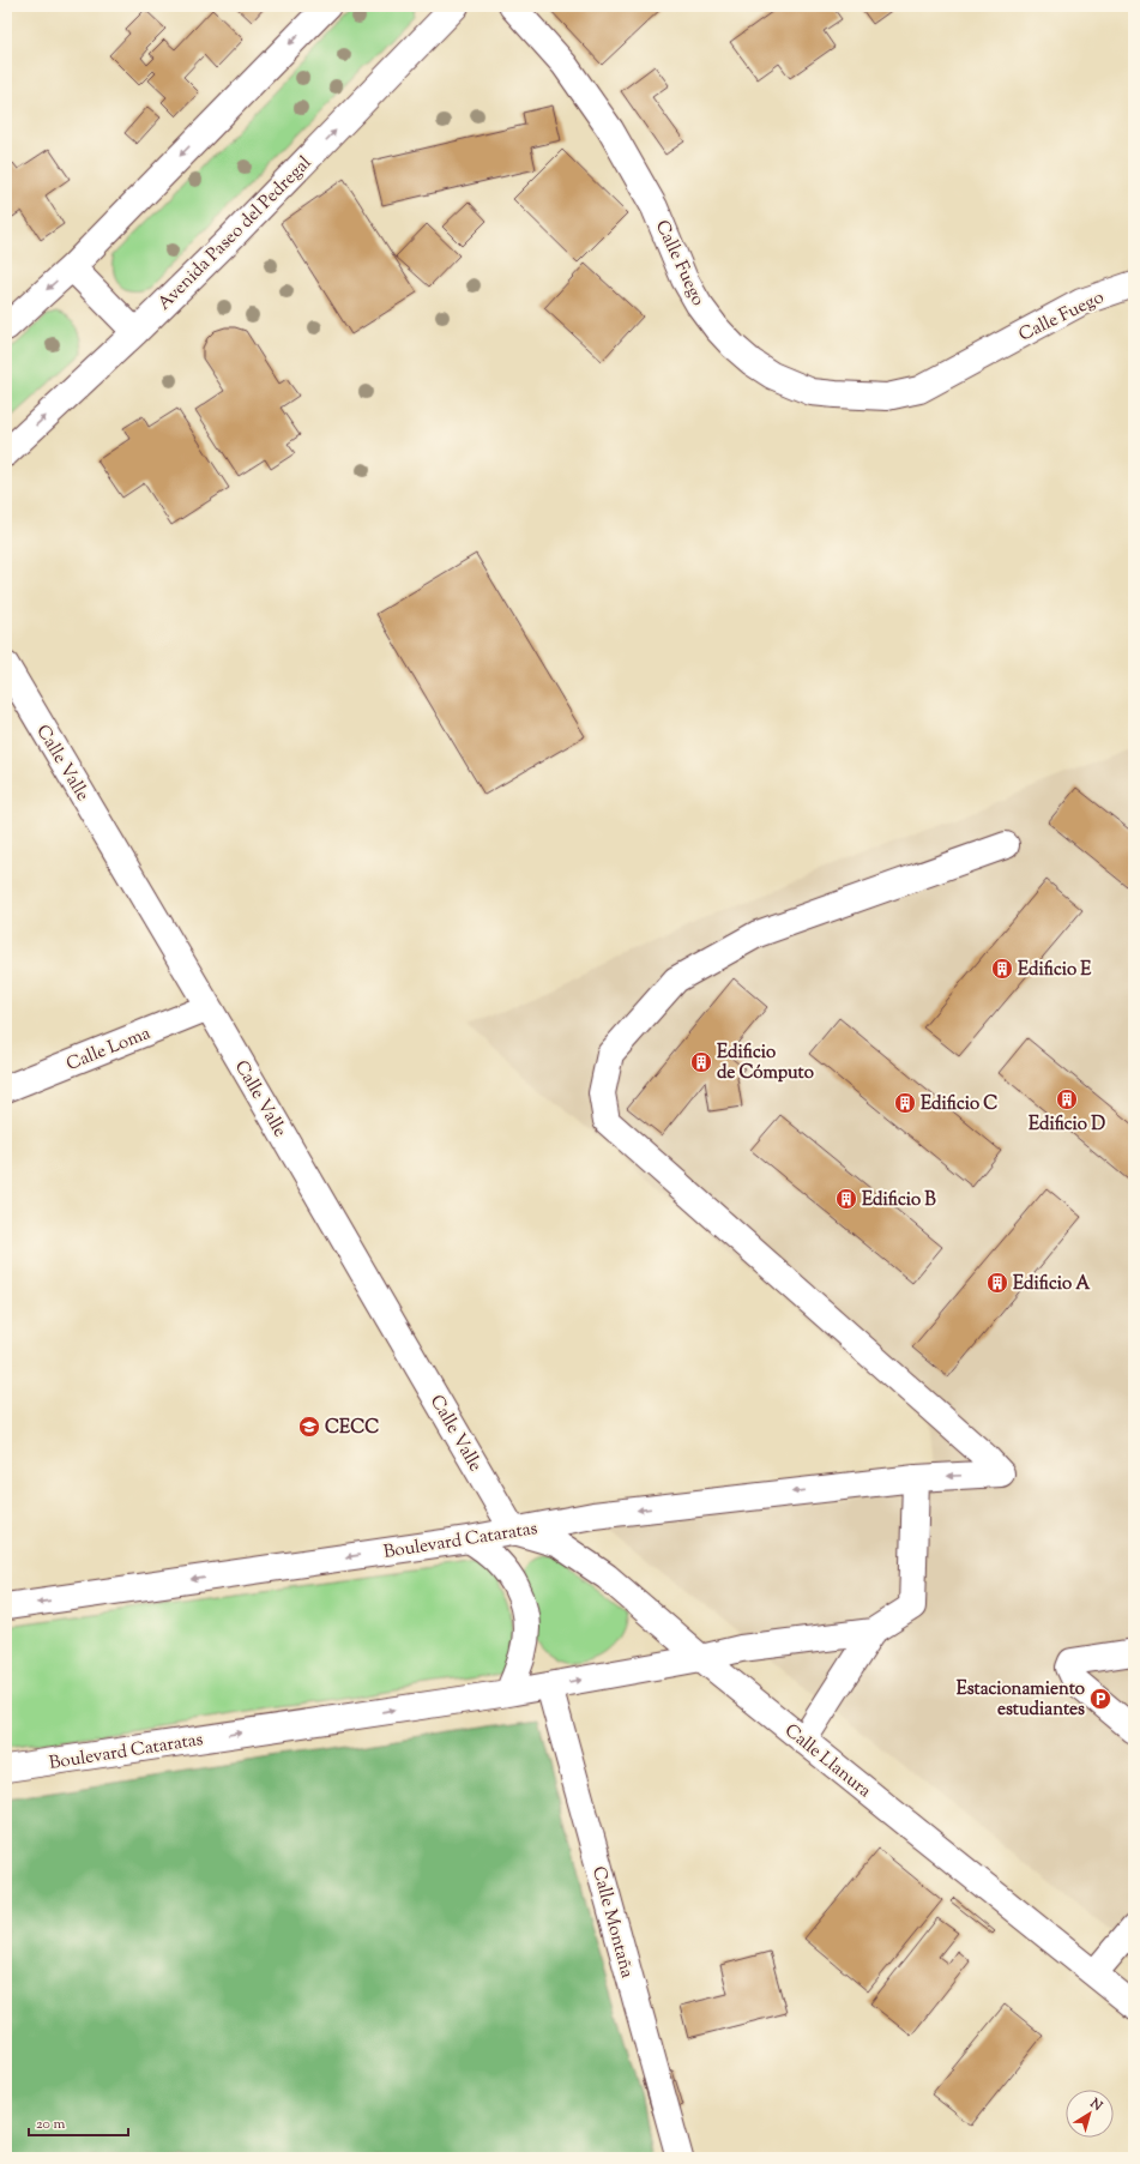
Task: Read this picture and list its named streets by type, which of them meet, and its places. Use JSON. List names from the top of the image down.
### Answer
{
  "streets": {
    "street": [
      "Avenida Paseo del Pedregal",
      "Calle Fuego",
      "Calle Valle",
      "Calle Loma",
      "Boulevard Cataratas",
      "Calle Llanura",
      "Calle Montaña"
    ]
  },
  "crossings": [
    ["Calle Valle", "Calle Loma"],
    ["Calle Valle", "Boulevard Cataratas"],
    ["Calle Valle", "Calle Llanura"],
    ["Boulevard Cataratas", "Calle Llanura"],
    ["Boulevard Cataratas", "Calle Montaña"]
  ],
  "places": {
    "building": [
      "Edificio E",
      "Edificio de Cómputo",
      "Edificio D",
      "Edificio C",
      "Edificio B",
      "Edificio A"
    ],
    "school or university": ["CECC"],
    "parking": ["Estacionamiento estudiantes"]
  },
  "scale_bar": "20 m",
  "north": "top right"
}
